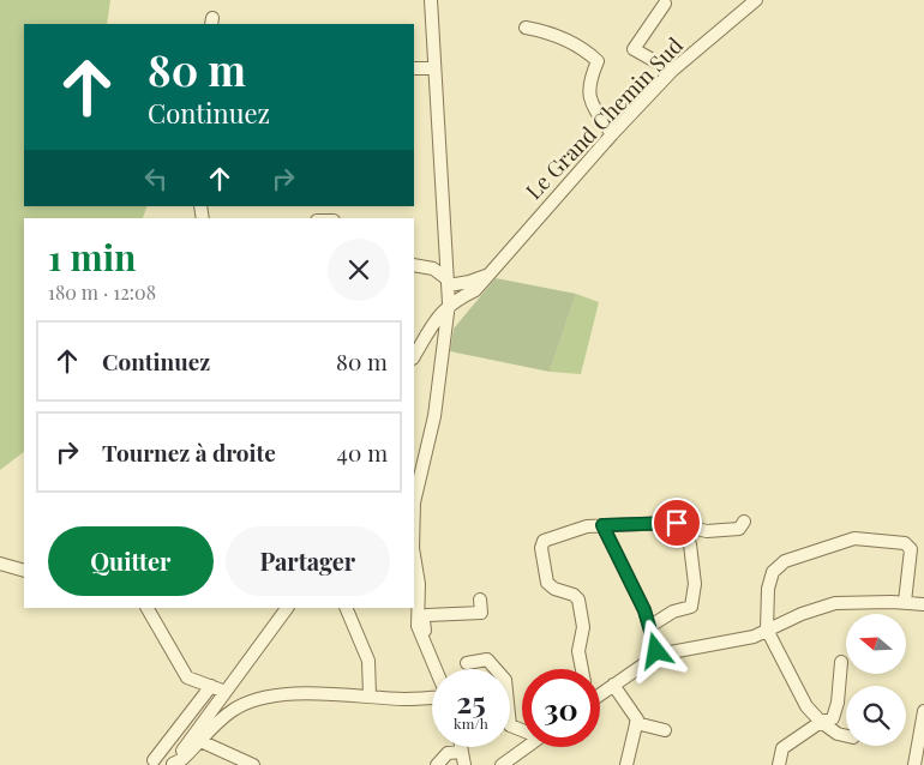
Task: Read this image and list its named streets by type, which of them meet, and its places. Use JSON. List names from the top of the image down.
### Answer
{
  "streets": {
    "street": ["Le Grand Chemin Sud"]
  },
  "north": "left",
  "page": {
    "turn": ["80 m", "Continuez"],
    "heading": ["1 min", "180 m · 12:08"],
    "list": [
      {
        "name": "Continuez",
        "value": "80 m"
      },
      {
        "name": "Tournez à droite",
        "value": "40 m"
      }
    ],
    "buttons": ["Quitter", "Partager"],
    "speed": "25 km/h",
    "limit": "30"
  }
}
